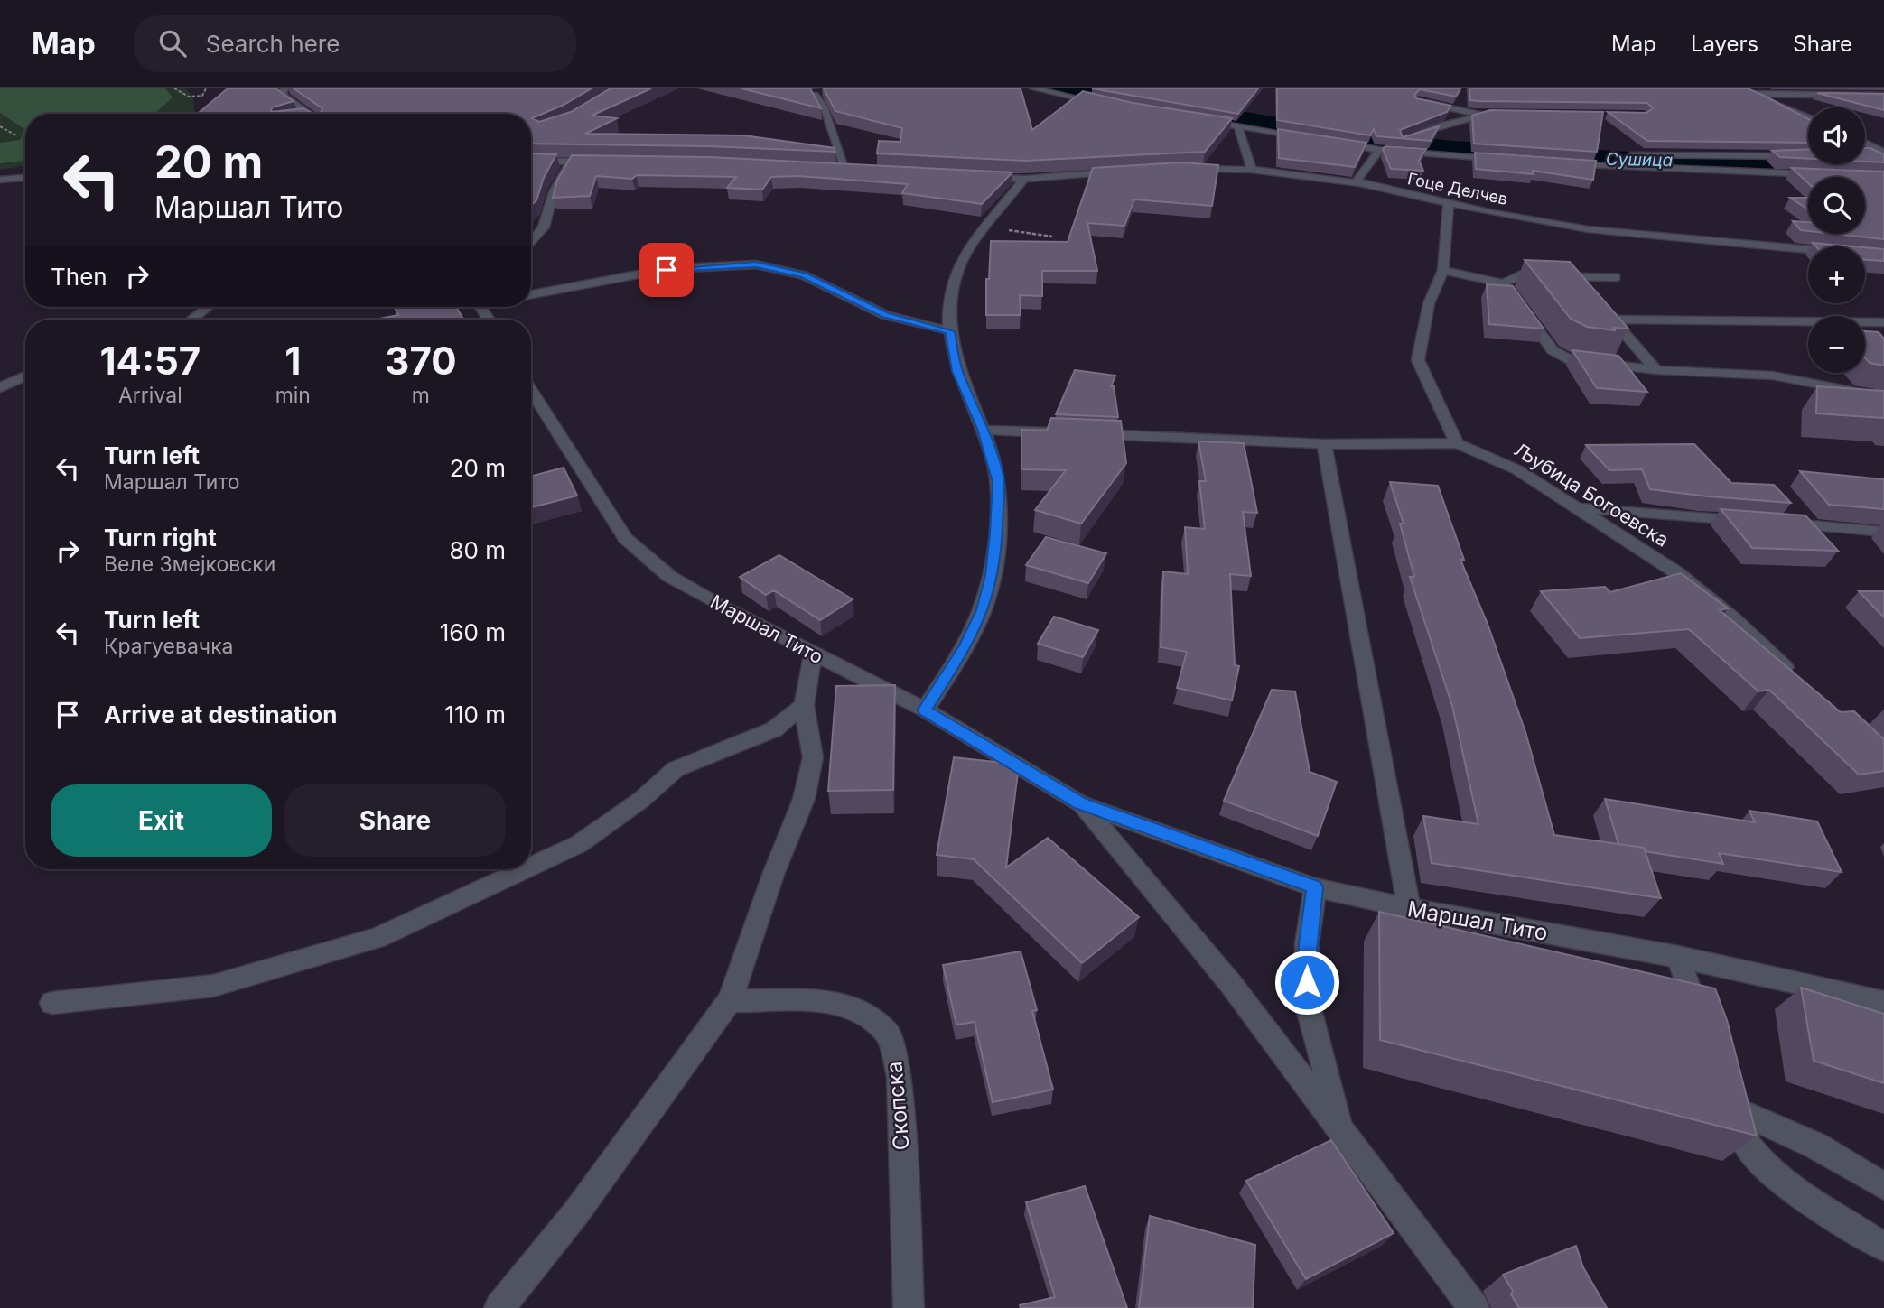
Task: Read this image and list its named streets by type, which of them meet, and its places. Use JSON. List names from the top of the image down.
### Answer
{
  "streets": {
    "street": [
      "Гоце Делчев",
      "Љубица Богоевска",
      "Маршал Тито",
      "Скопска"
    ]
  },
  "water": ["Сушица"],
  "page": {
    "header": "Map",
    "search": "Search here",
    "nav": ["Map", "Layers", "Share"],
    "map_buttons": ["+", "−"],
    "turn": ["20 m", "Маршал Тито"],
    "then": "Then",
    "eta": [
      "14:57",
      "Arrival",
      "1",
      "min",
      "370",
      "m"
    ],
    "list": [
      {
        "name": "Turn left",
        "note": "Маршал Тито",
        "value": "20 m"
      },
      {
        "name": "Turn right",
        "note": "Веле Змејковски",
        "value": "80 m"
      },
      {
        "name": "Turn left",
        "note": "Крагуевачка",
        "value": "160 m"
      },
      {
        "name": "Arrive at destination",
        "value": "110 m"
      }
    ],
    "buttons": ["Exit", "Share"]
  }
}
